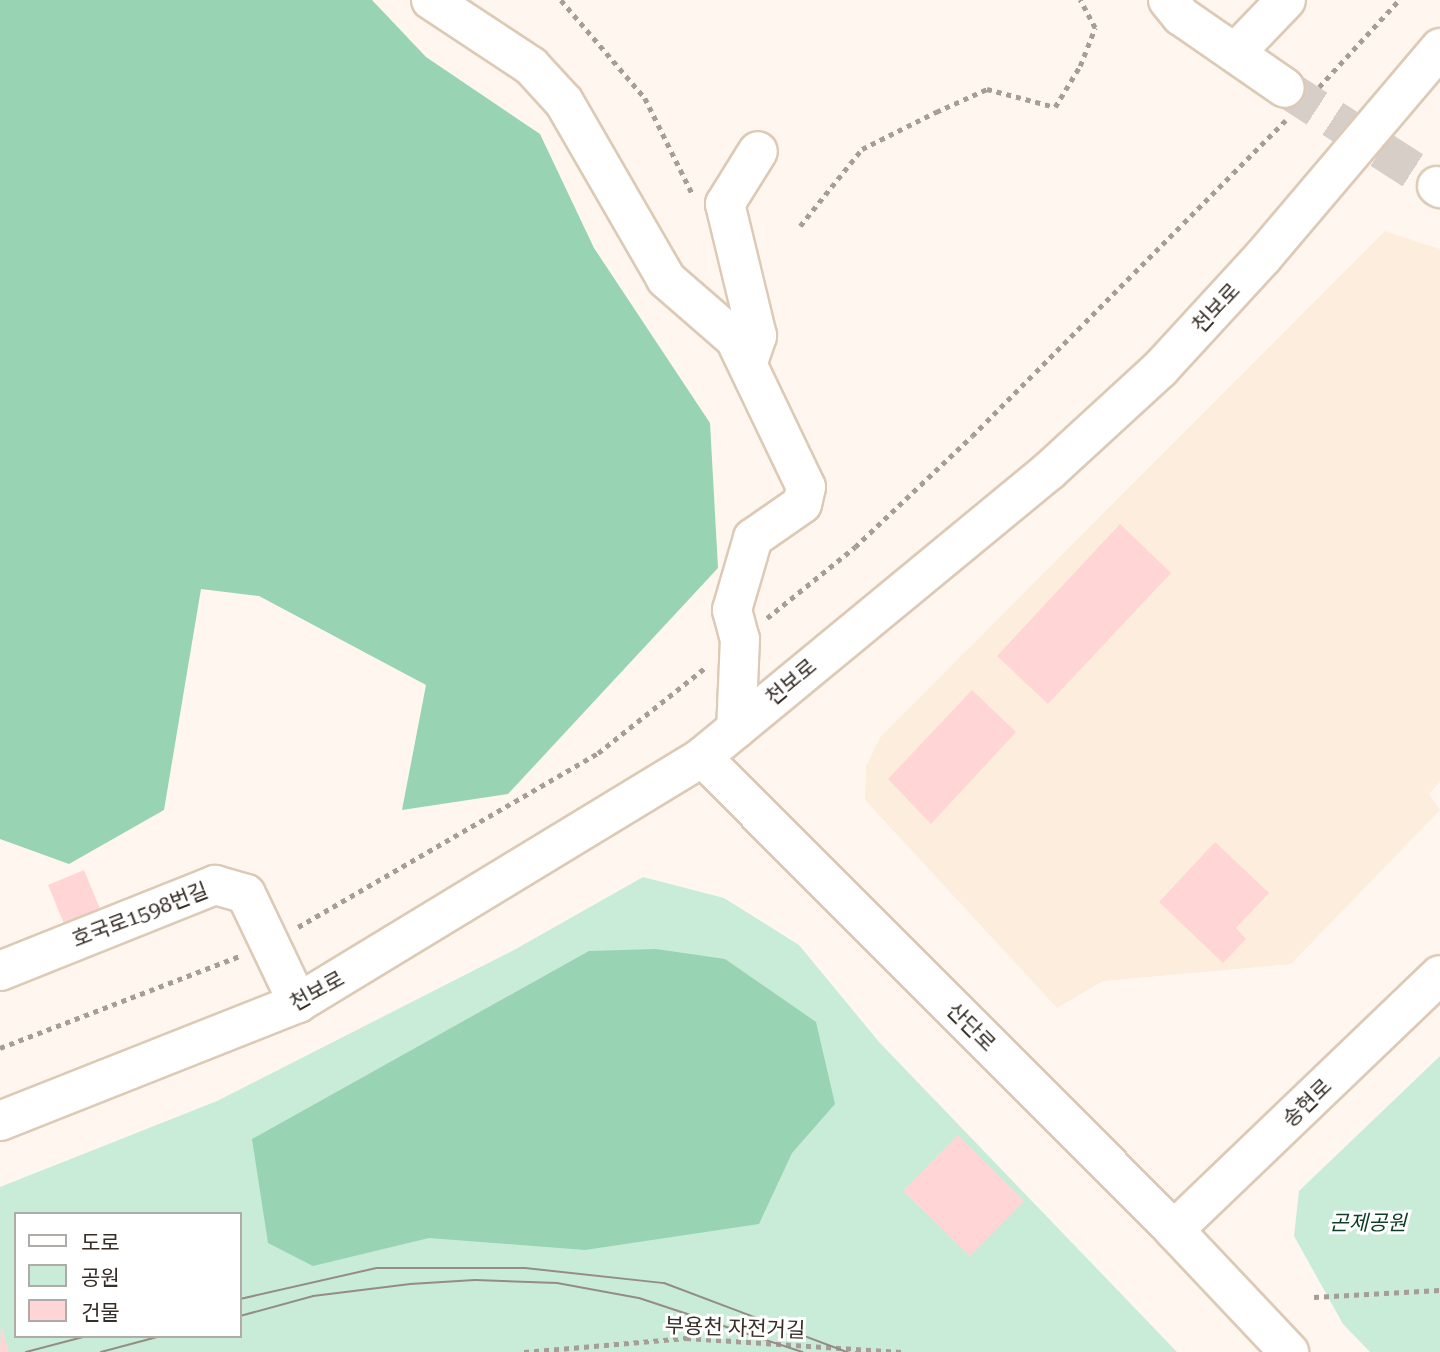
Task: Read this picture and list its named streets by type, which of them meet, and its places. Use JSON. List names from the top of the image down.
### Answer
{
  "streets": {
    "main road": [
      "천보로",
      "호국로1598번길",
      "산단로",
      "송현로"
    ],
    "path": ["부용천 자전거길"]
  },
  "crossings": [
    ["천보로", "호국로1598번길"],
    ["천보로", "산단로"],
    ["산단로", "송현로"]
  ],
  "parks": ["곤제공원"],
  "legend": ["도로", "공원", "건물"]
}
